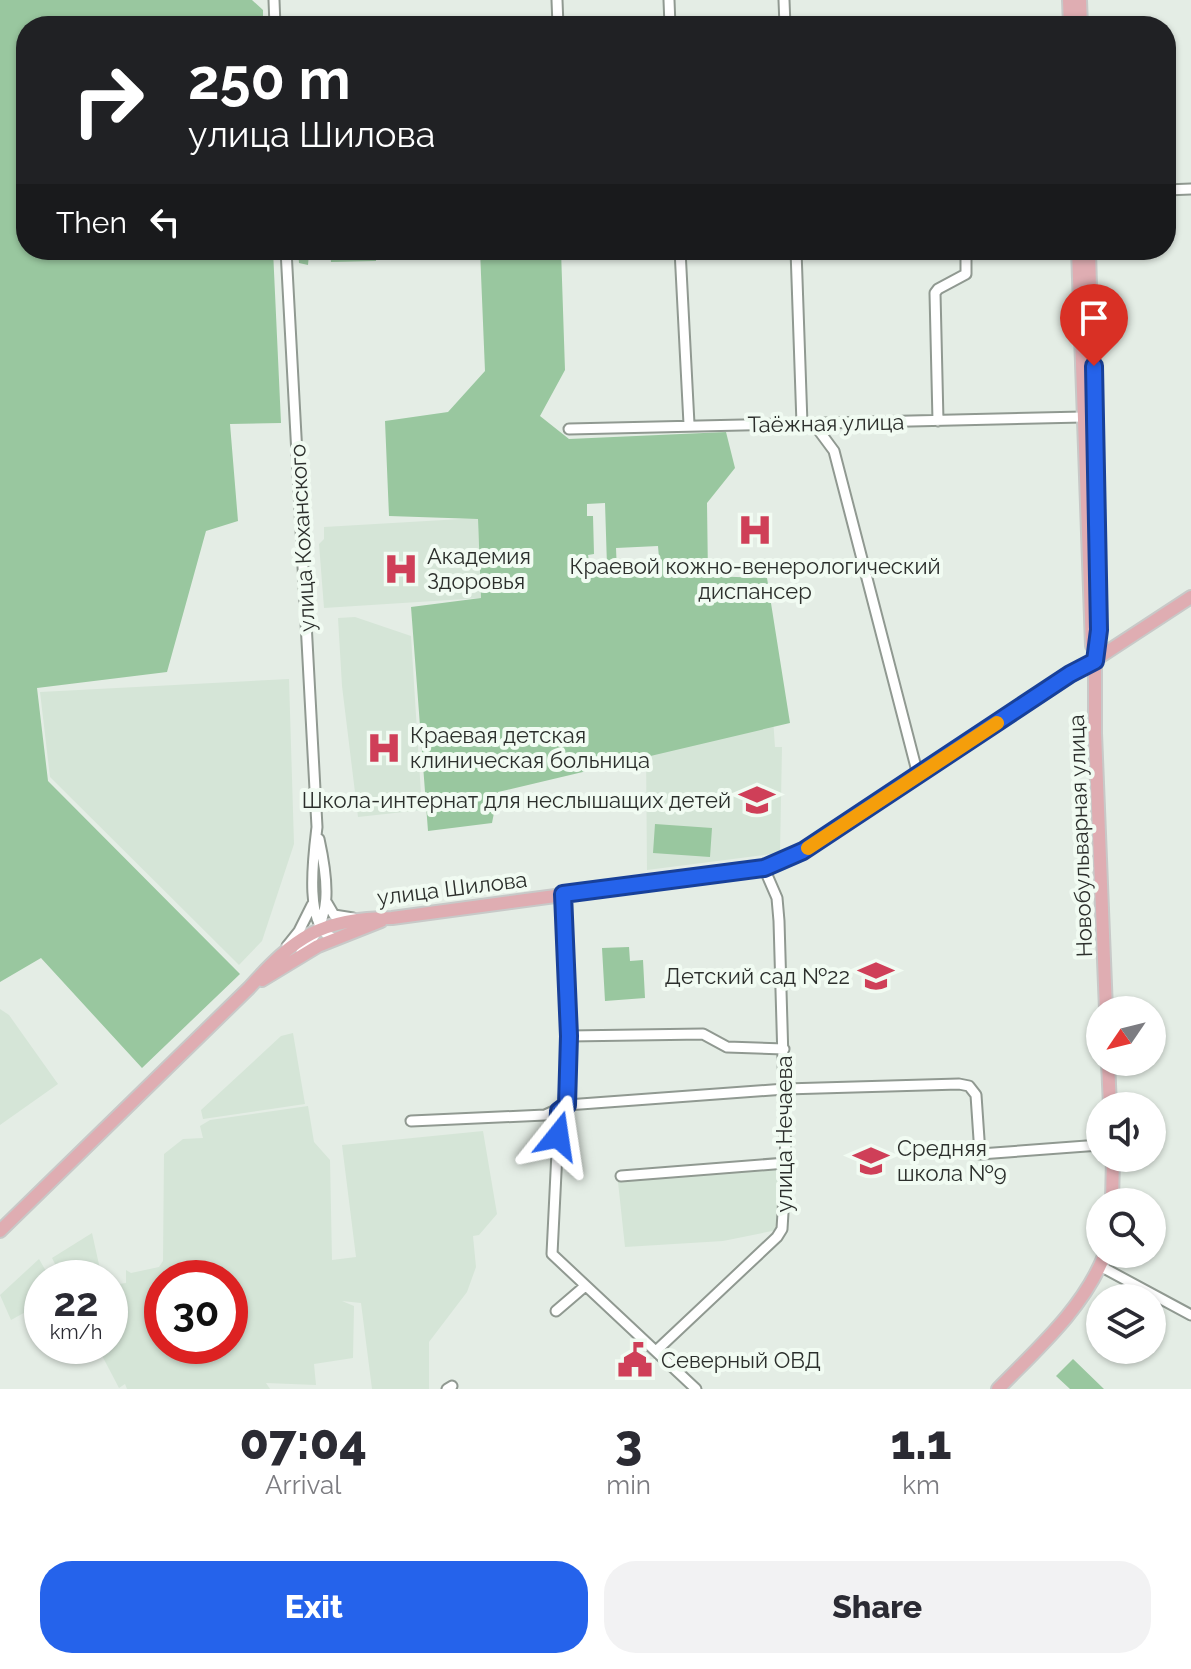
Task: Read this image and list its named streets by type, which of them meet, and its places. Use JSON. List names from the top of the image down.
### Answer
{
  "streets": {
    "main road": ["Новобульварная улица", "улица Шилова"],
    "street": ["Таёжная улица", "улица Коханского", "улица Нечаева"]
  },
  "crossings": [
    ["Таёжная улица", "Новобульварная улица"],
    ["Новобульварная улица", "улица Шилова"],
    ["улица Шилова", "улица Нечаева"]
  ],
  "places": {
    "hospital": ["Краевой кожно-венерологический диспансер", "Академия Здоровья", "Краевая детская клиническая больница"],
    "school or university": ["Школа-интернат для неслышащих детей", "Детский сад №22", "Средняя школа №9"],
    "public building": ["Северный ОВД"]
  },
  "north": "bottom left",
  "page": {
    "turn": ["250 m", "улица Шилова"],
    "then": "Then",
    "speed": "22 km/h",
    "limit": "30",
    "eta": [
      "07:04",
      "Arrival",
      "3",
      "min",
      "1.1",
      "km"
    ],
    "buttons": ["Exit", "Share"]
  }
}
